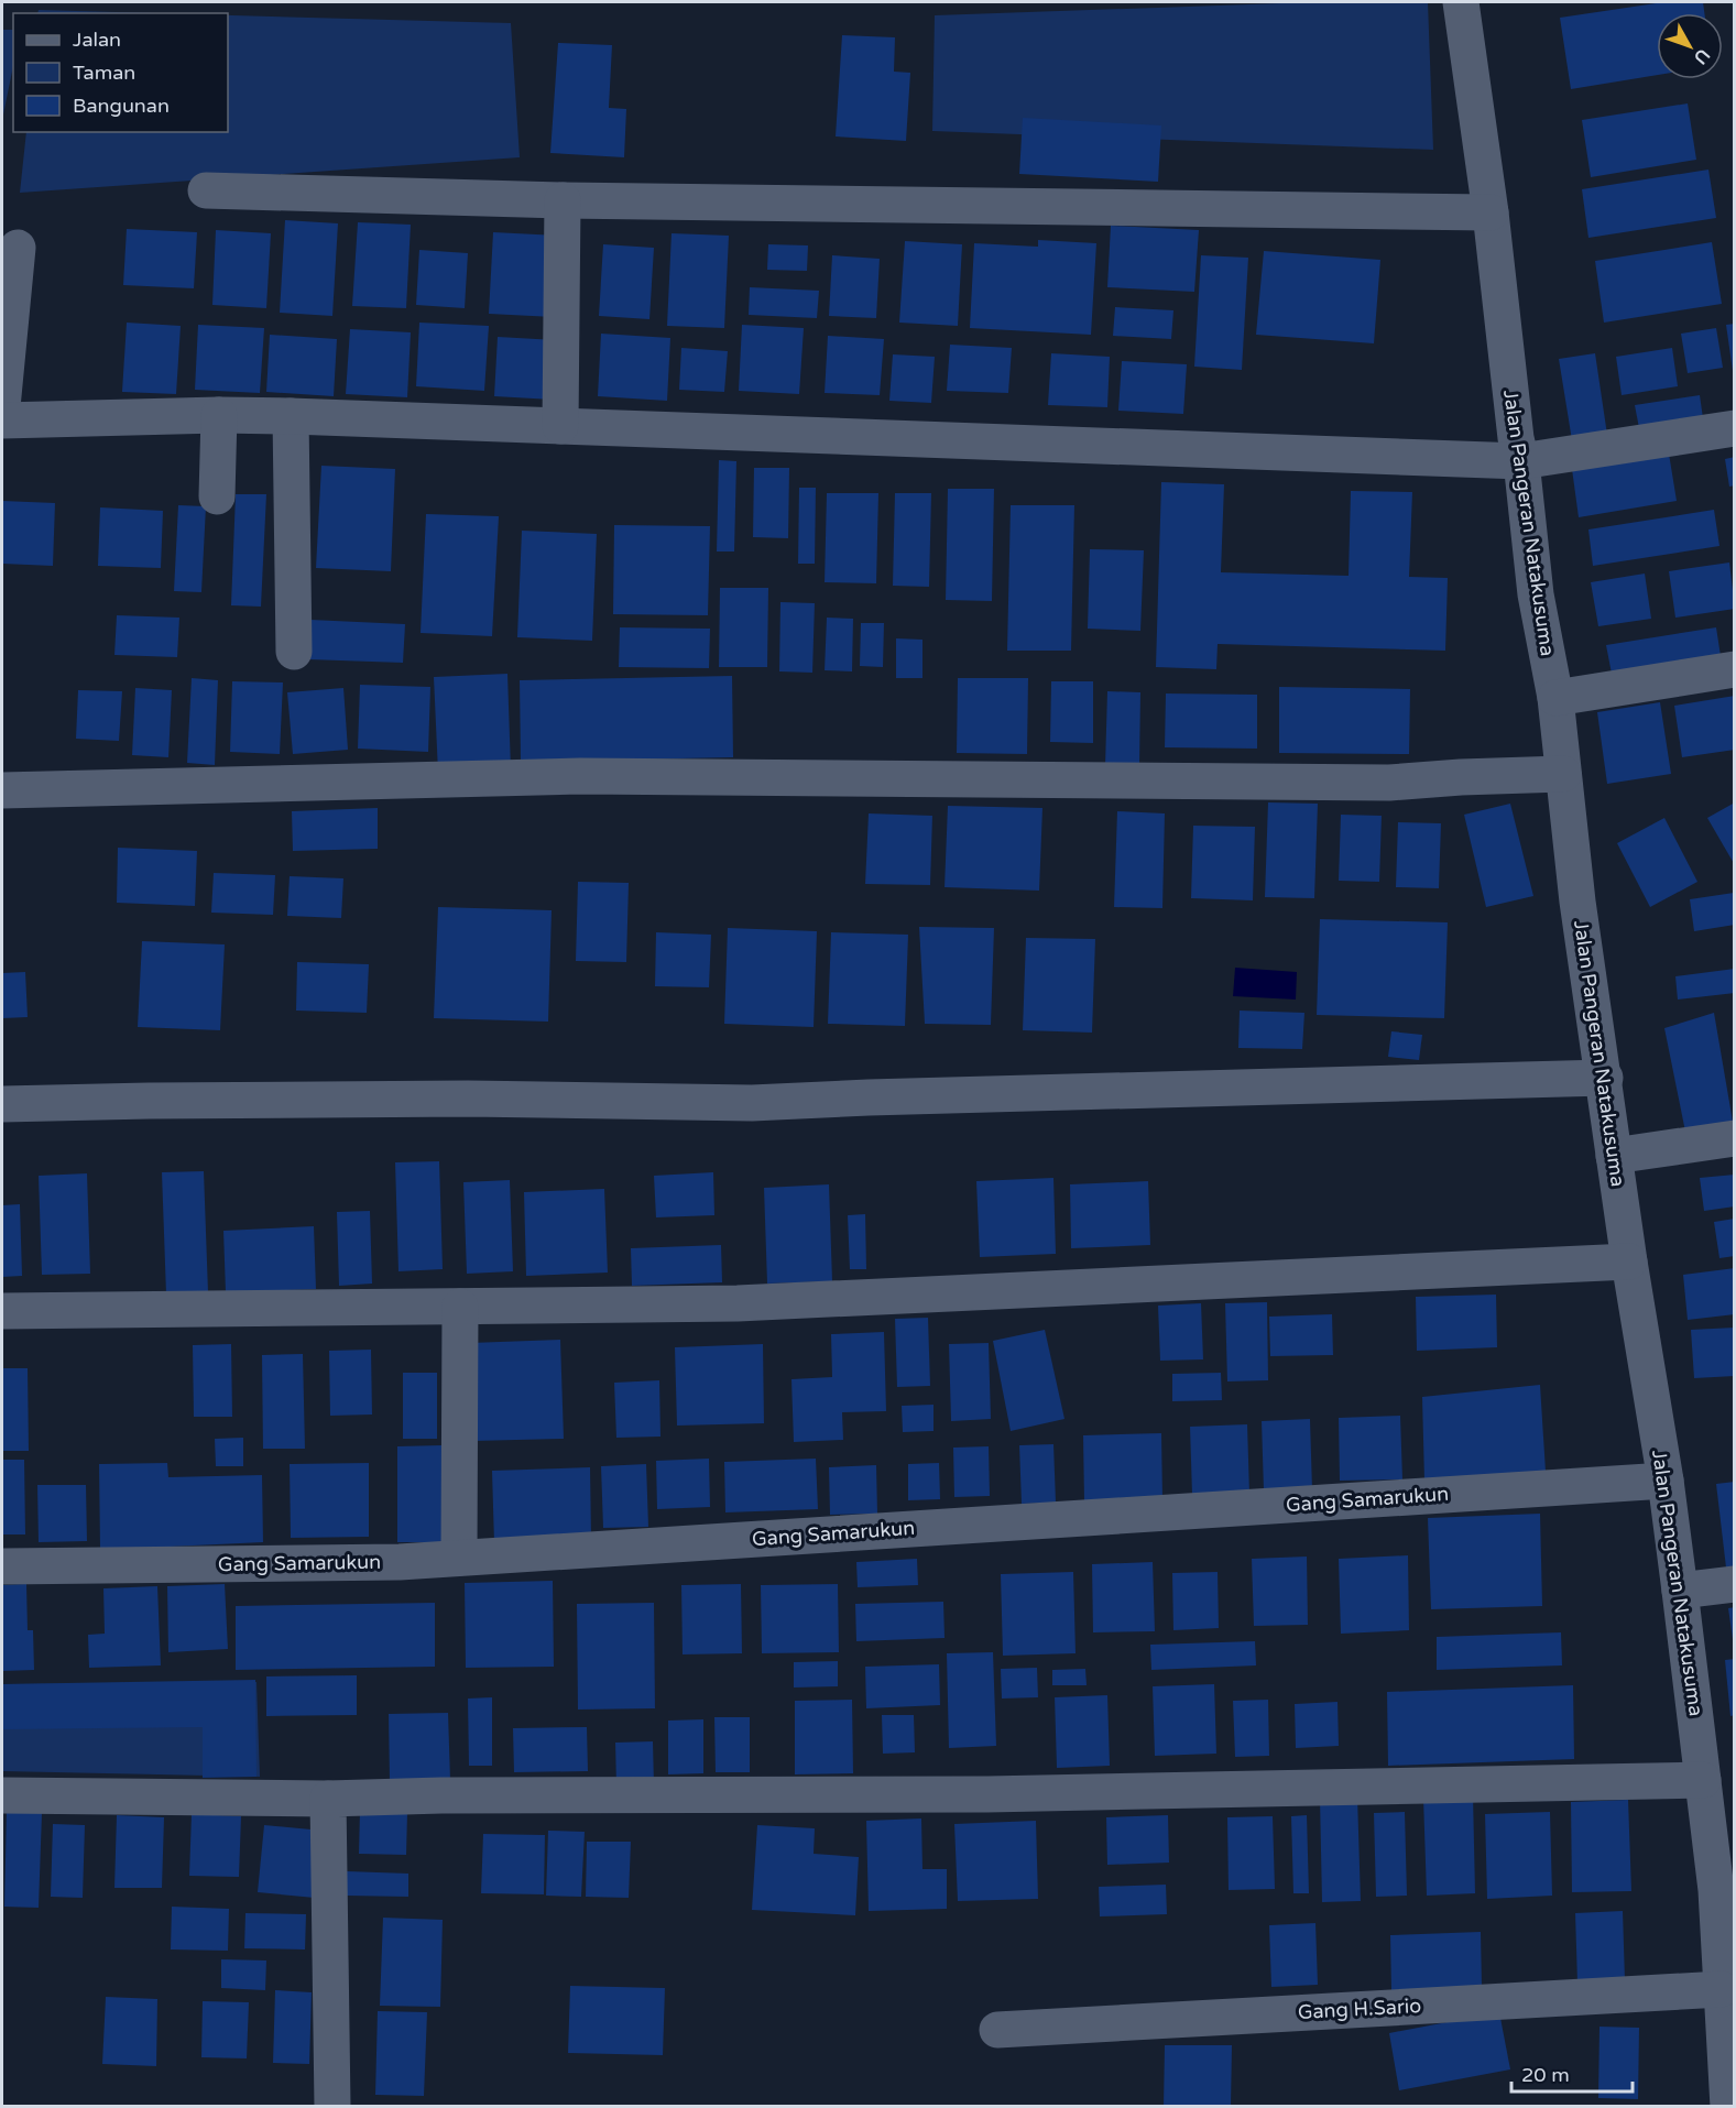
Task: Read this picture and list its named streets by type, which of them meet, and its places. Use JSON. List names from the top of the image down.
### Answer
{
  "streets": {
    "street": ["Jalan Pangeran Natakusuma", "Gang Samarukun", "Gang H.Sario"]
  },
  "crossings": [
    ["Jalan Pangeran Natakusuma", "Gang Samarukun"],
    ["Jalan Pangeran Natakusuma", "Gang H.Sario"]
  ],
  "legend": ["Jalan", "Taman", "Bangunan"],
  "scale_bar": "20 m",
  "north": "bottom right"
}
